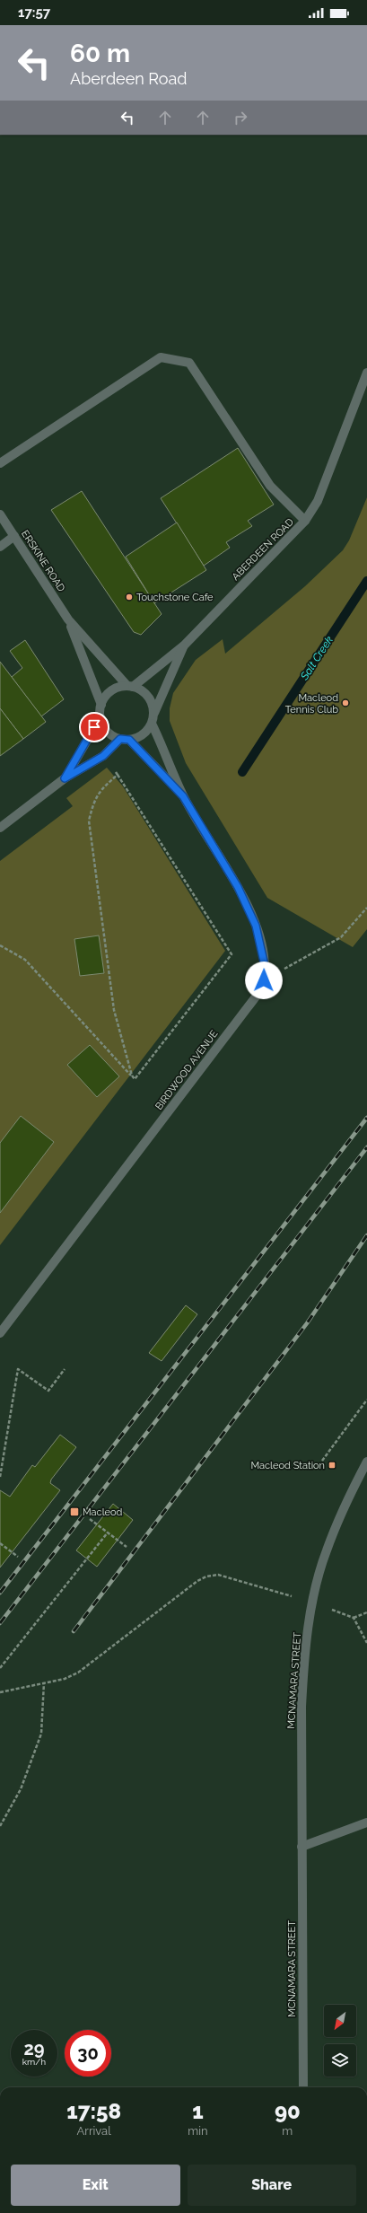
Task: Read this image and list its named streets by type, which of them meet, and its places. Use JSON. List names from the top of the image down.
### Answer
{
  "streets": {
    "street": [
      "ABERDEEN ROAD",
      "ERSKINE ROAD",
      "BIRDWOOD AVENUE",
      "MCNAMARA STREET"
    ]
  },
  "crossings": [
    ["ABERDEEN ROAD", "ERSKINE ROAD"],
    ["ABERDEEN ROAD", "BIRDWOOD AVENUE"],
    ["ERSKINE ROAD", "BIRDWOOD AVENUE"]
  ],
  "water": ["Salt Creek"],
  "places": {
    "other": ["Touchstone Cafe", "Macleod Tennis Club"],
    "transit": ["Macleod Station", "Macleod"]
  },
  "north": "bottom left",
  "page": {
    "status": "17:57",
    "turn": ["60 m", "Aberdeen Road"],
    "speed": "29 km/h",
    "limit": "30",
    "eta": [
      "17:58",
      "Arrival",
      "1",
      "min",
      "90",
      "m"
    ],
    "buttons": ["Exit", "Share"]
  }
}
